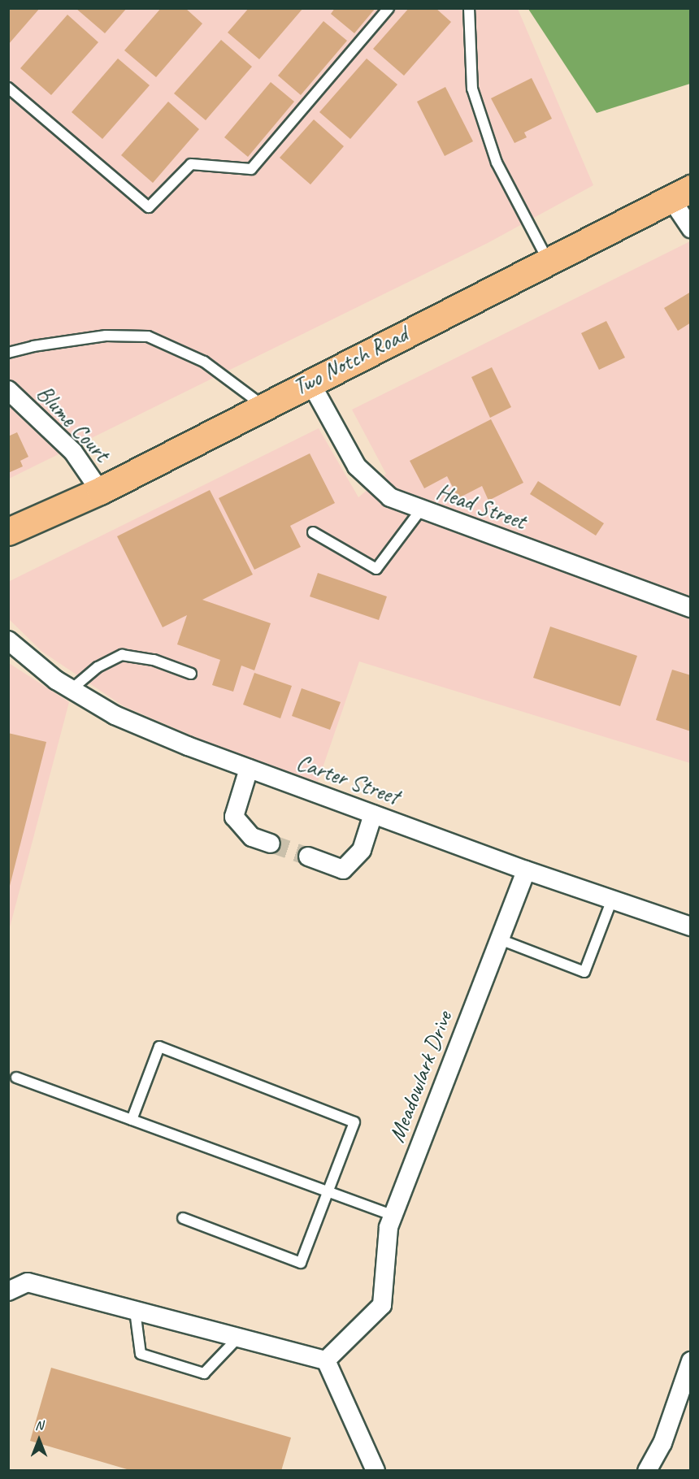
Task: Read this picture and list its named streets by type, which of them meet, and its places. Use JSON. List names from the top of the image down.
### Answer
{
  "streets": {
    "main road": ["Two Notch Road"],
    "street": [
      "Blume Court",
      "Head Street",
      "Carter Street",
      "Meadowlark Drive"
    ]
  },
  "crossings": [
    ["Two Notch Road", "Blume Court"],
    ["Two Notch Road", "Head Street"],
    ["Carter Street", "Meadowlark Drive"]
  ],
  "north": "top"
}
